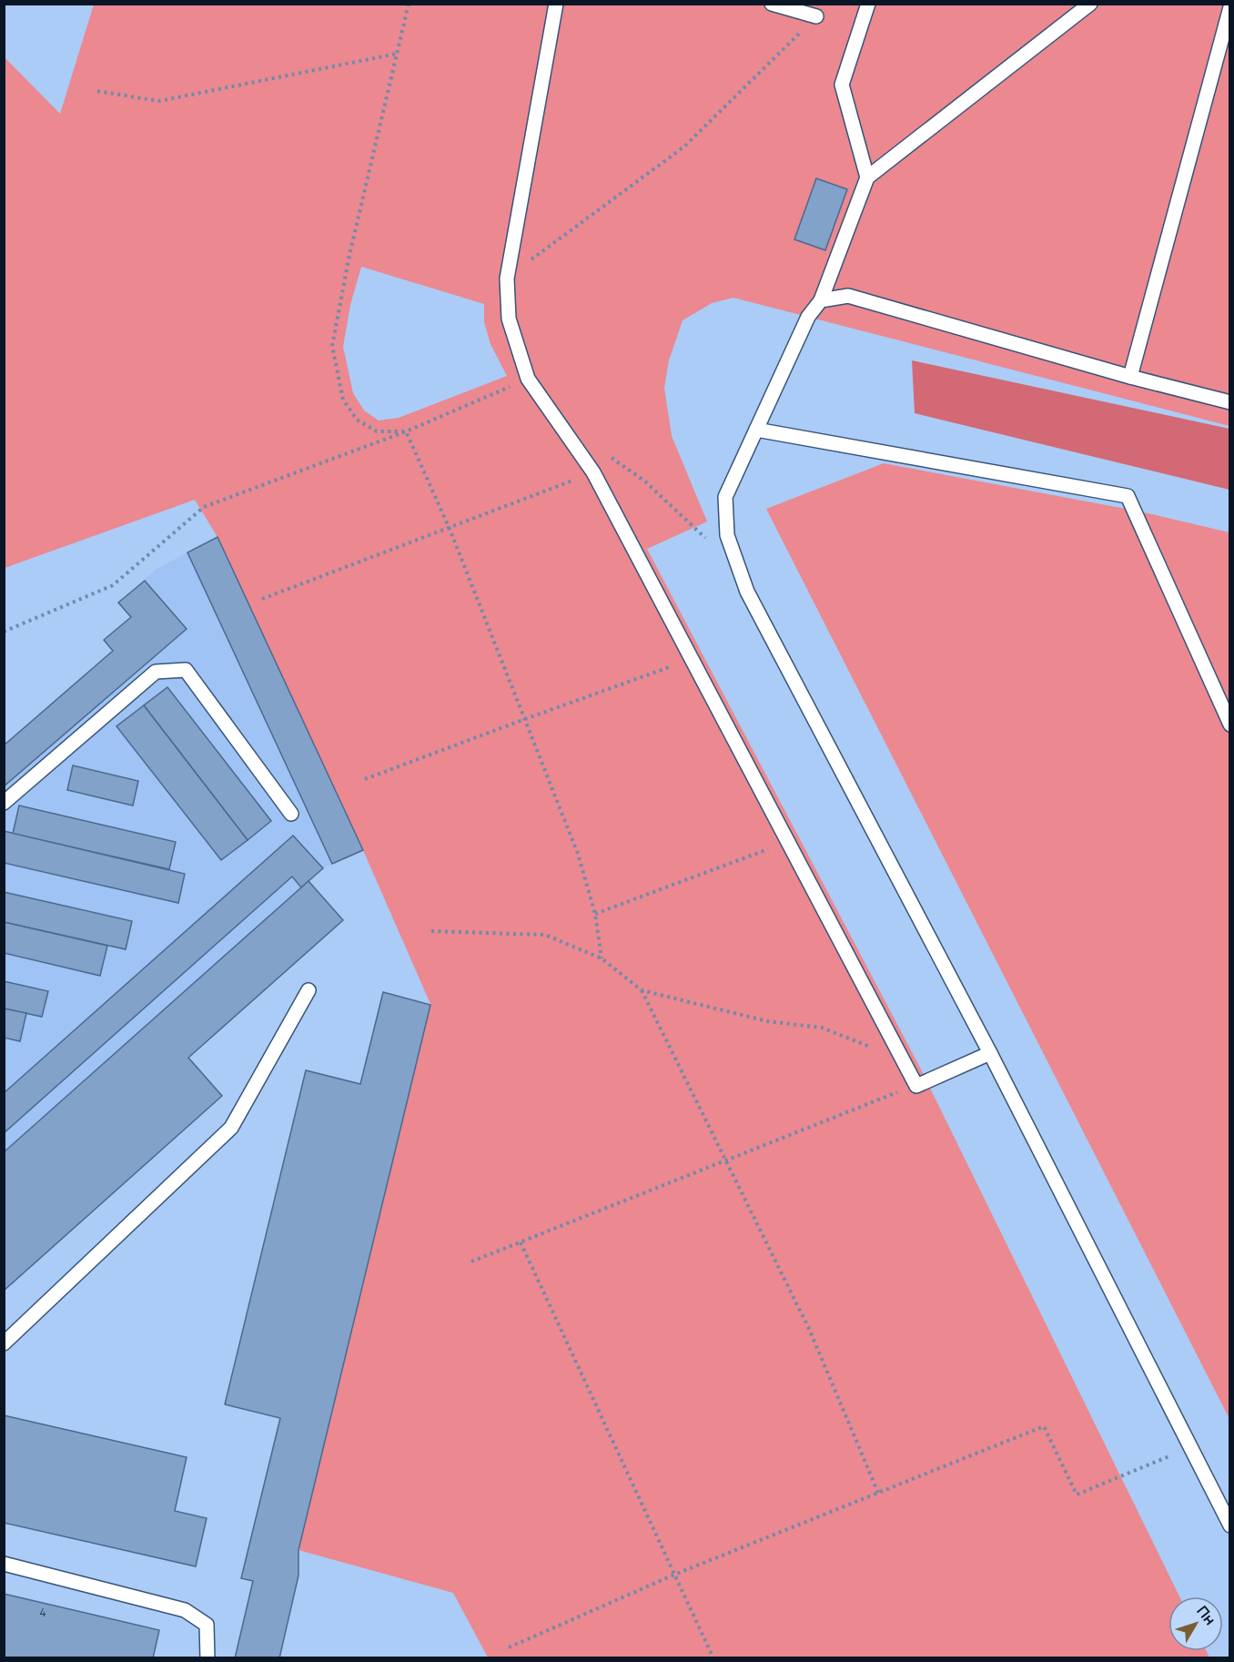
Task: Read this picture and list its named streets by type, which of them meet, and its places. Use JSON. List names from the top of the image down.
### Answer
{
  "house_numbers": ["4"],
  "north": "top right"
}
